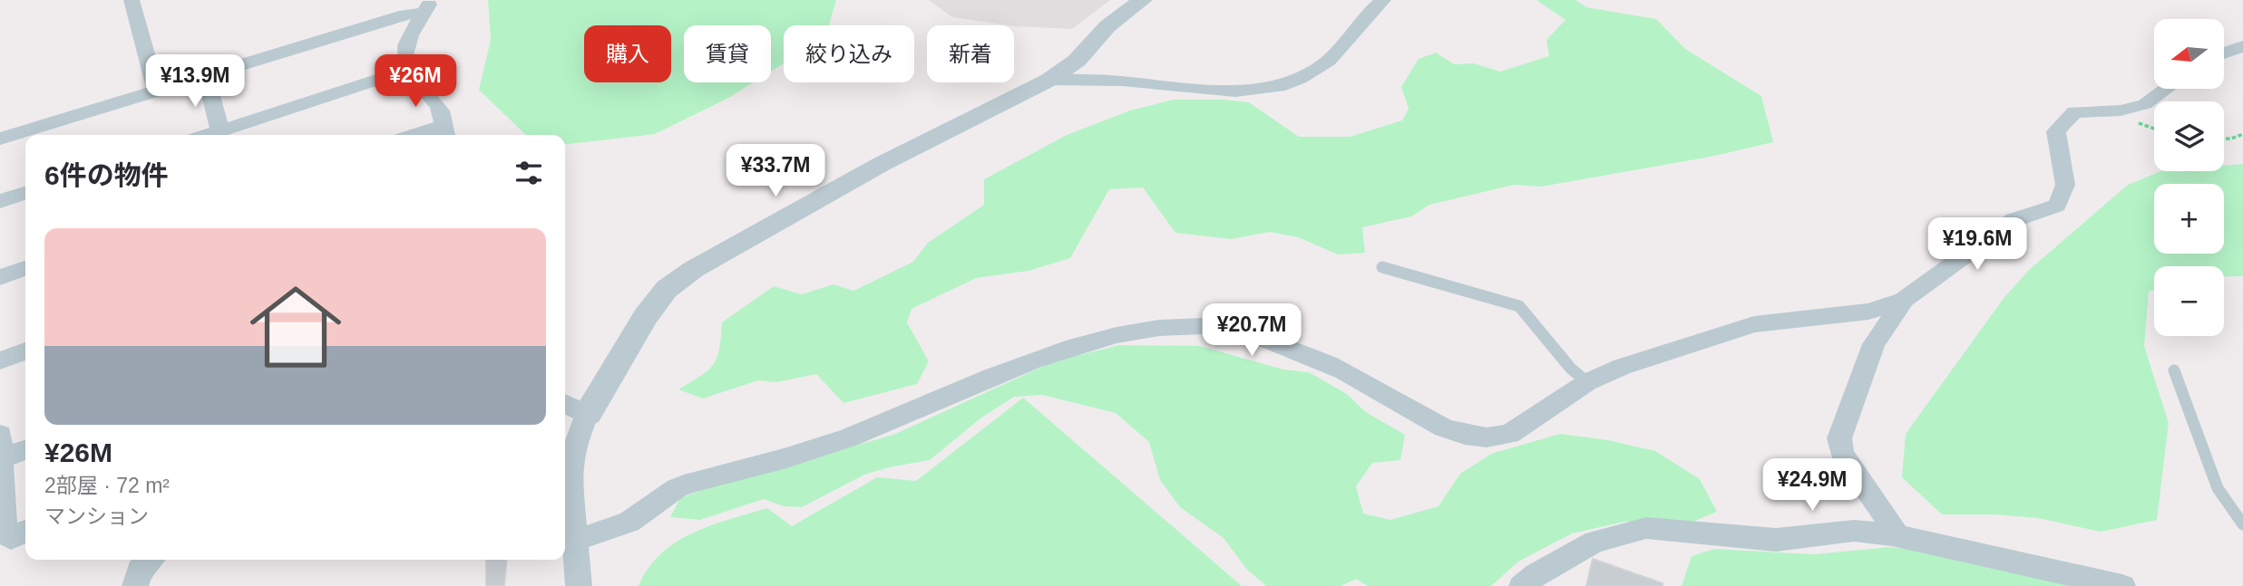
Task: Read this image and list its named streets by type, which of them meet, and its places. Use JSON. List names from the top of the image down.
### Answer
{
  "north": "left",
  "page": {
    "map_buttons": ["+", "−"],
    "chip": [
      "購入",
      "賃貸",
      "絞り込み",
      "新着"
    ],
    "price": [
      "¥13.9M",
      "¥26M",
      "¥33.7M",
      "¥19.6M",
      "¥20.7M",
      "¥24.9M"
    ],
    "heading": "6件の物件",
    "list": [
      {
        "name": "¥26M",
        "note": "2部屋 · 72 m² · マンション"
      }
    ]
  }
}
